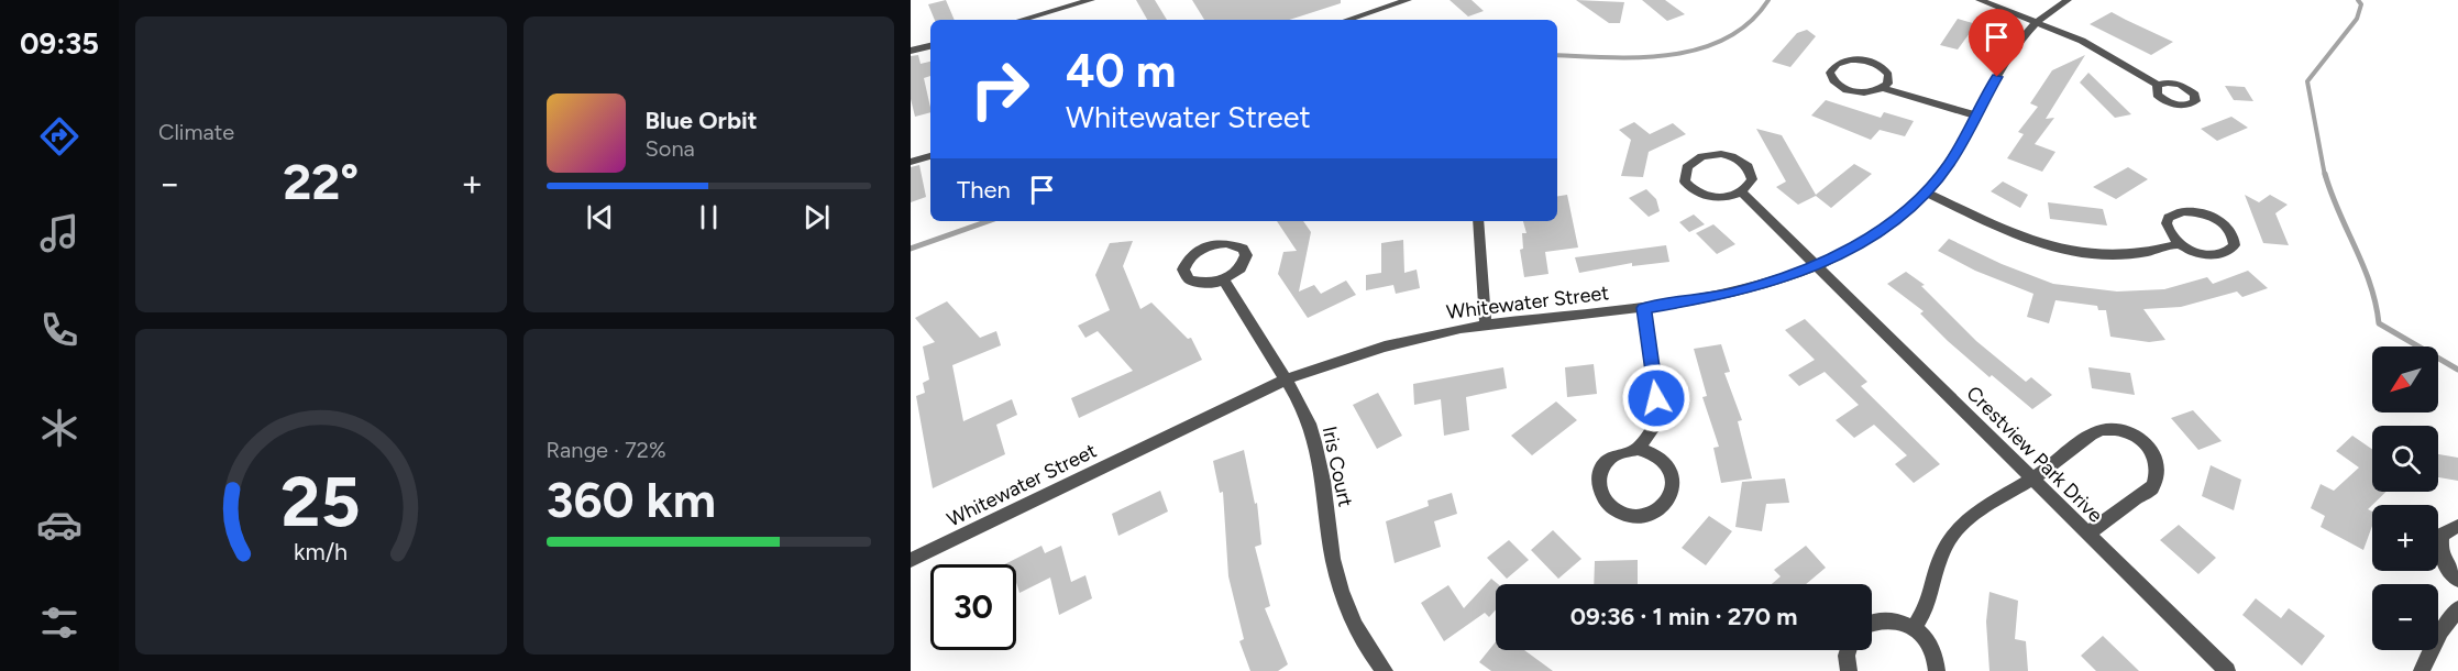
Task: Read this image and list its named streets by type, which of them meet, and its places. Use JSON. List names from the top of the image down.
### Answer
{
  "streets": {
    "street": ["Whitewater Street", "Crestview Park Drive", "Iris Court"]
  },
  "crossings": [
    ["Whitewater Street", "Crestview Park Drive"],
    ["Whitewater Street", "Iris Court"]
  ],
  "north": "bottom left",
  "page": {
    "tabs": "09:35",
    "tile": [
      "Climate",
      ["Range · 72%", "360 km"]
    ],
    "turn": ["40 m", "Whitewater Street"],
    "song": ["Blue Orbit", "Sona"],
    "heat": ["−", "22°", "+"],
    "then": "Then",
    "map_buttons": ["+", "−"],
    "limit": "30",
    "trip": "09:36 · 1 min · 270 m",
    "gauge": ["25", "km/h"]
  }
}
